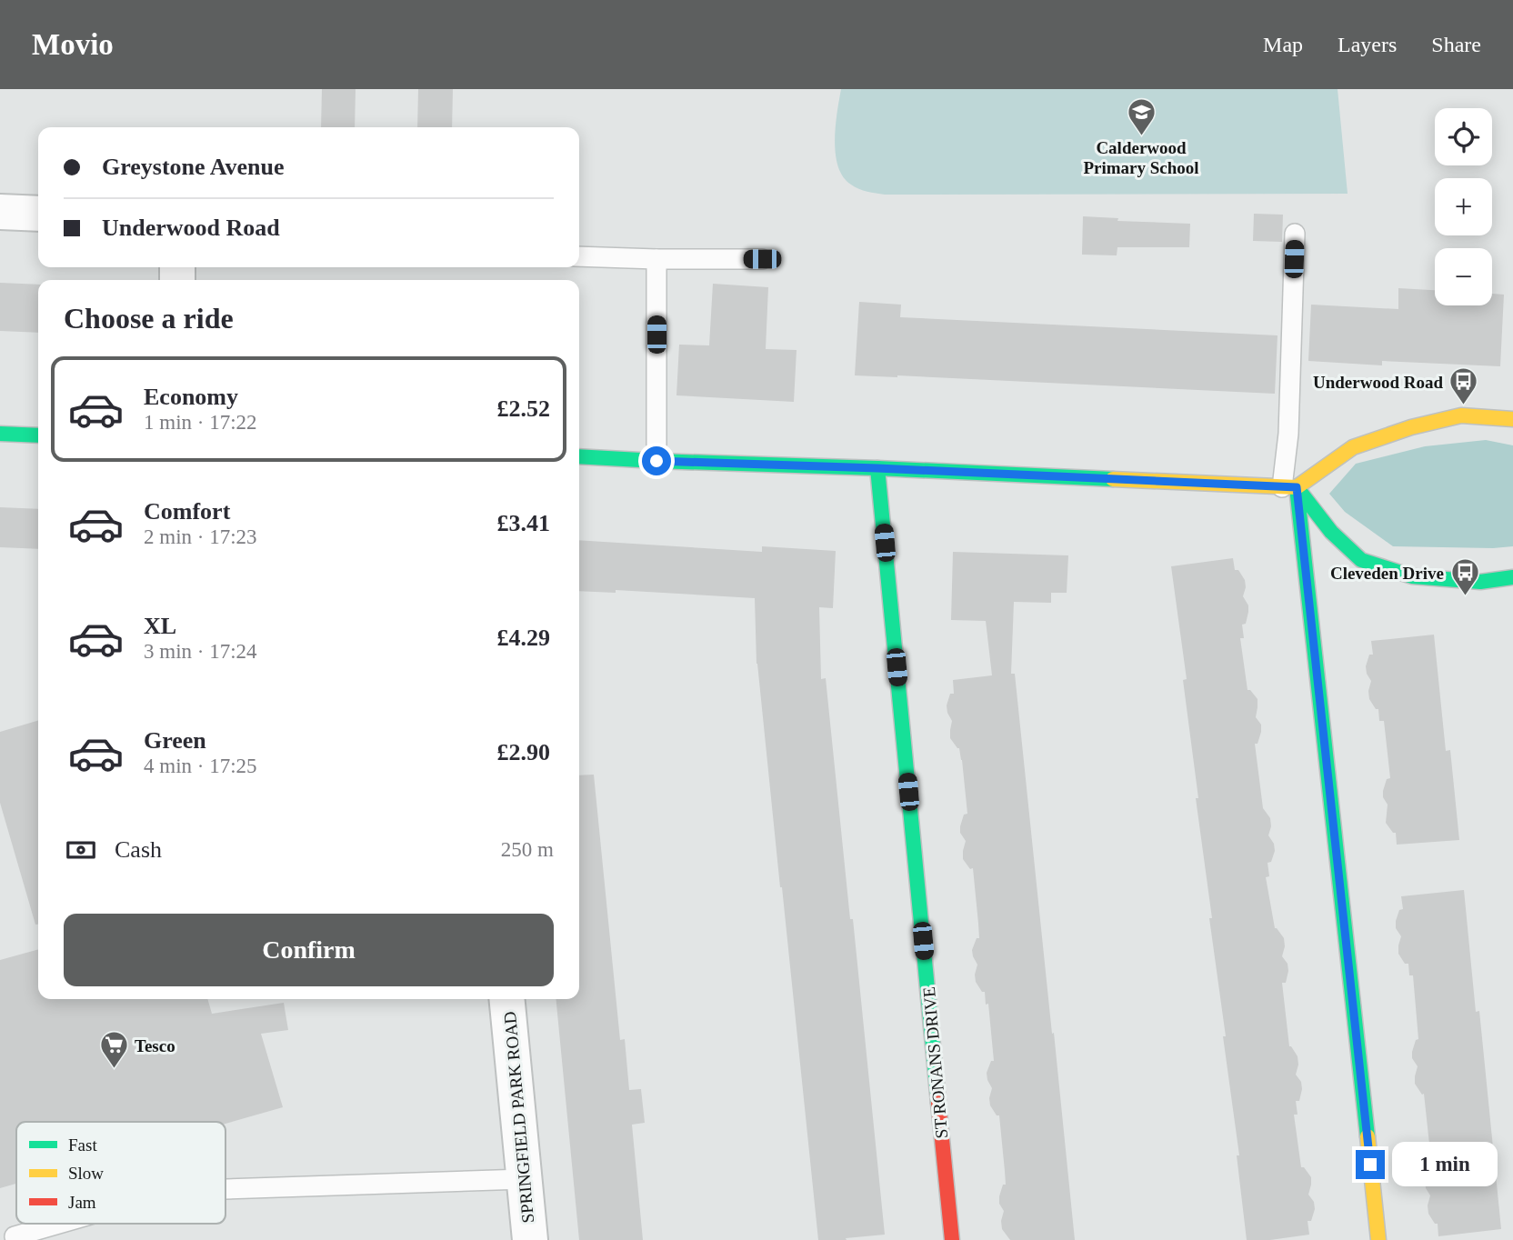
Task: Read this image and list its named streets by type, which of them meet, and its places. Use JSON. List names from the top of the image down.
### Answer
{
  "streets": {
    "street": ["ST RONANS DRIVE", "SPRINGFIELD PARK ROAD"]
  },
  "places": {
    "school or university": ["Calderwood Primary School"],
    "bus stop": ["Underwood Road", "Cleveden Drive"],
    "supermarket": ["Tesco"]
  },
  "legend": ["Fast", "Slow", "Jam"],
  "page": {
    "header": "Movio",
    "nav": ["Map", "Layers", "Share"],
    "map_buttons": ["+", "−"],
    "banner": ["Greystone Avenue", "Underwood Road"],
    "heading": "Choose a ride",
    "list": [
      {
        "name": "Economy",
        "note": "1 min · 17:22",
        "value": "£2.52"
      },
      {
        "name": "Comfort",
        "note": "2 min · 17:23",
        "value": "£3.41"
      },
      {
        "name": "XL",
        "note": "3 min · 17:24",
        "value": "£4.29"
      },
      {
        "name": "Green",
        "note": "4 min · 17:25",
        "value": "£2.90"
      }
    ],
    "pay": ["Cash", "250 m"],
    "buttons": "Confirm",
    "bubble": "1 min"
  }
}
